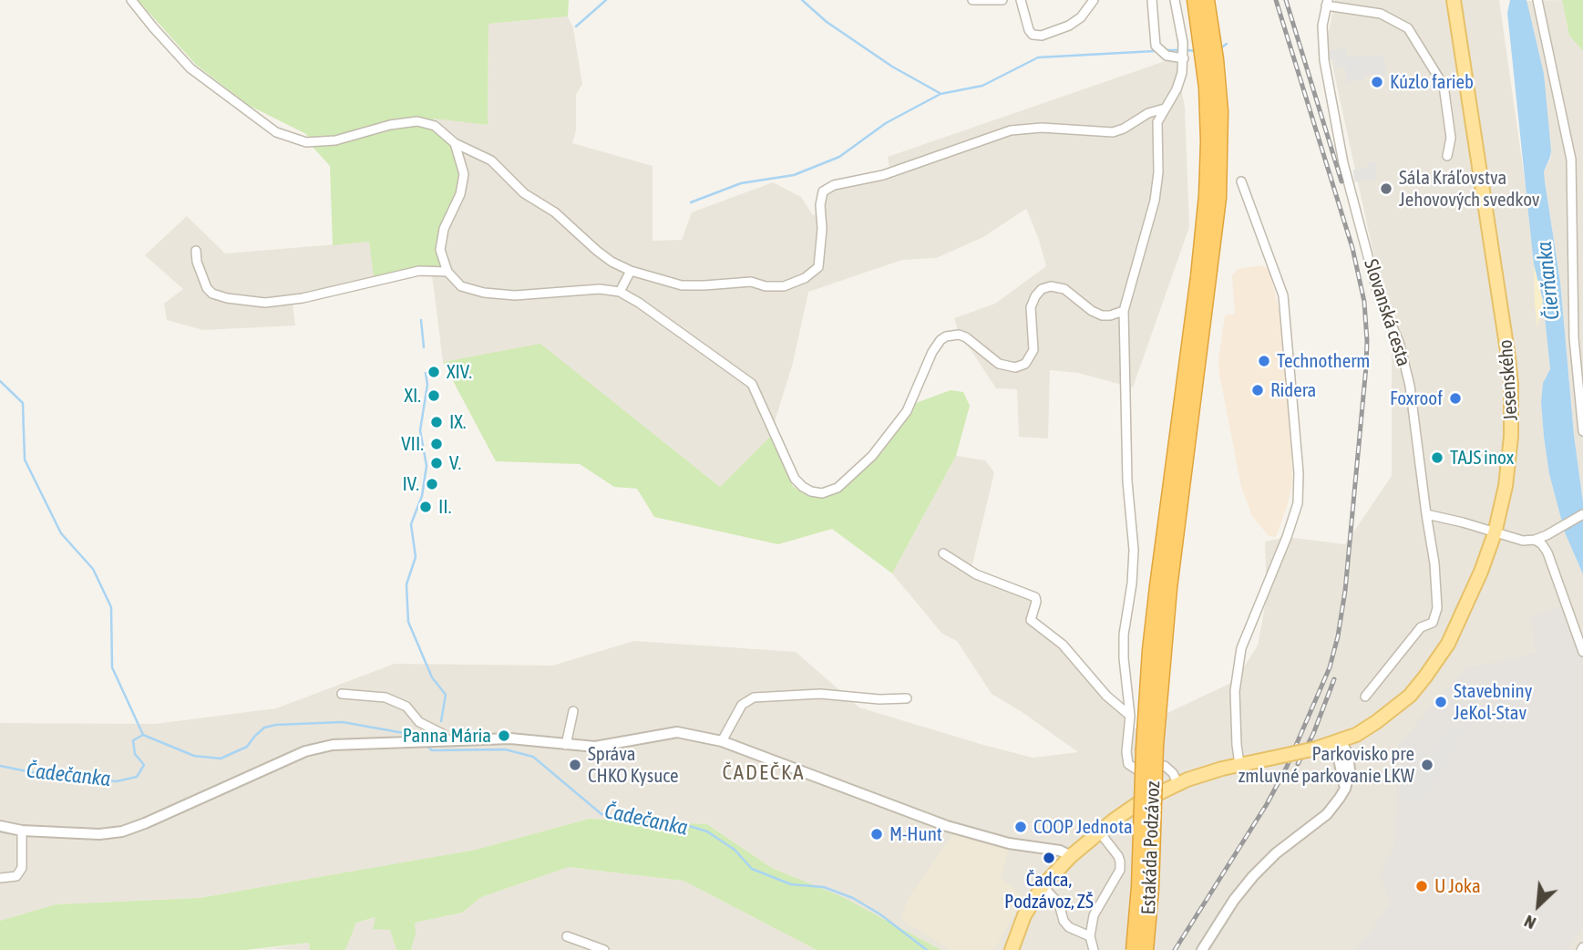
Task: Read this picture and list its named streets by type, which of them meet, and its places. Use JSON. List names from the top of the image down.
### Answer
{
  "streets": {
    "highway": ["Estakáda Podzávoz"],
    "main road": ["Jesenského"],
    "street": ["Slovanská cesta"]
  },
  "districts": ["ČADEČKA"],
  "water": ["Čierňanka", "Čadečanka"],
  "places": [
    "Kúzlo farieb",
    "Sála Kráľovstva Jehovových svedkov",
    "Technotherm",
    "XIV.",
    "Ridera",
    "XI.",
    "Foxroof",
    "IX.",
    "VII.",
    "TAJS inox",
    "V.",
    "IV.",
    "II.",
    "Stavebniny JeKol-Stav",
    "Panna Mária",
    "Správa CHKO Kysuce",
    "Parkovisko pre zmluvné parkovanie LKW",
    "COOP Jednota",
    "M-Hunt",
    "Čadca, Podzávoz, ZŠ",
    "U Joka"
  ],
  "north": "bottom left"
}
